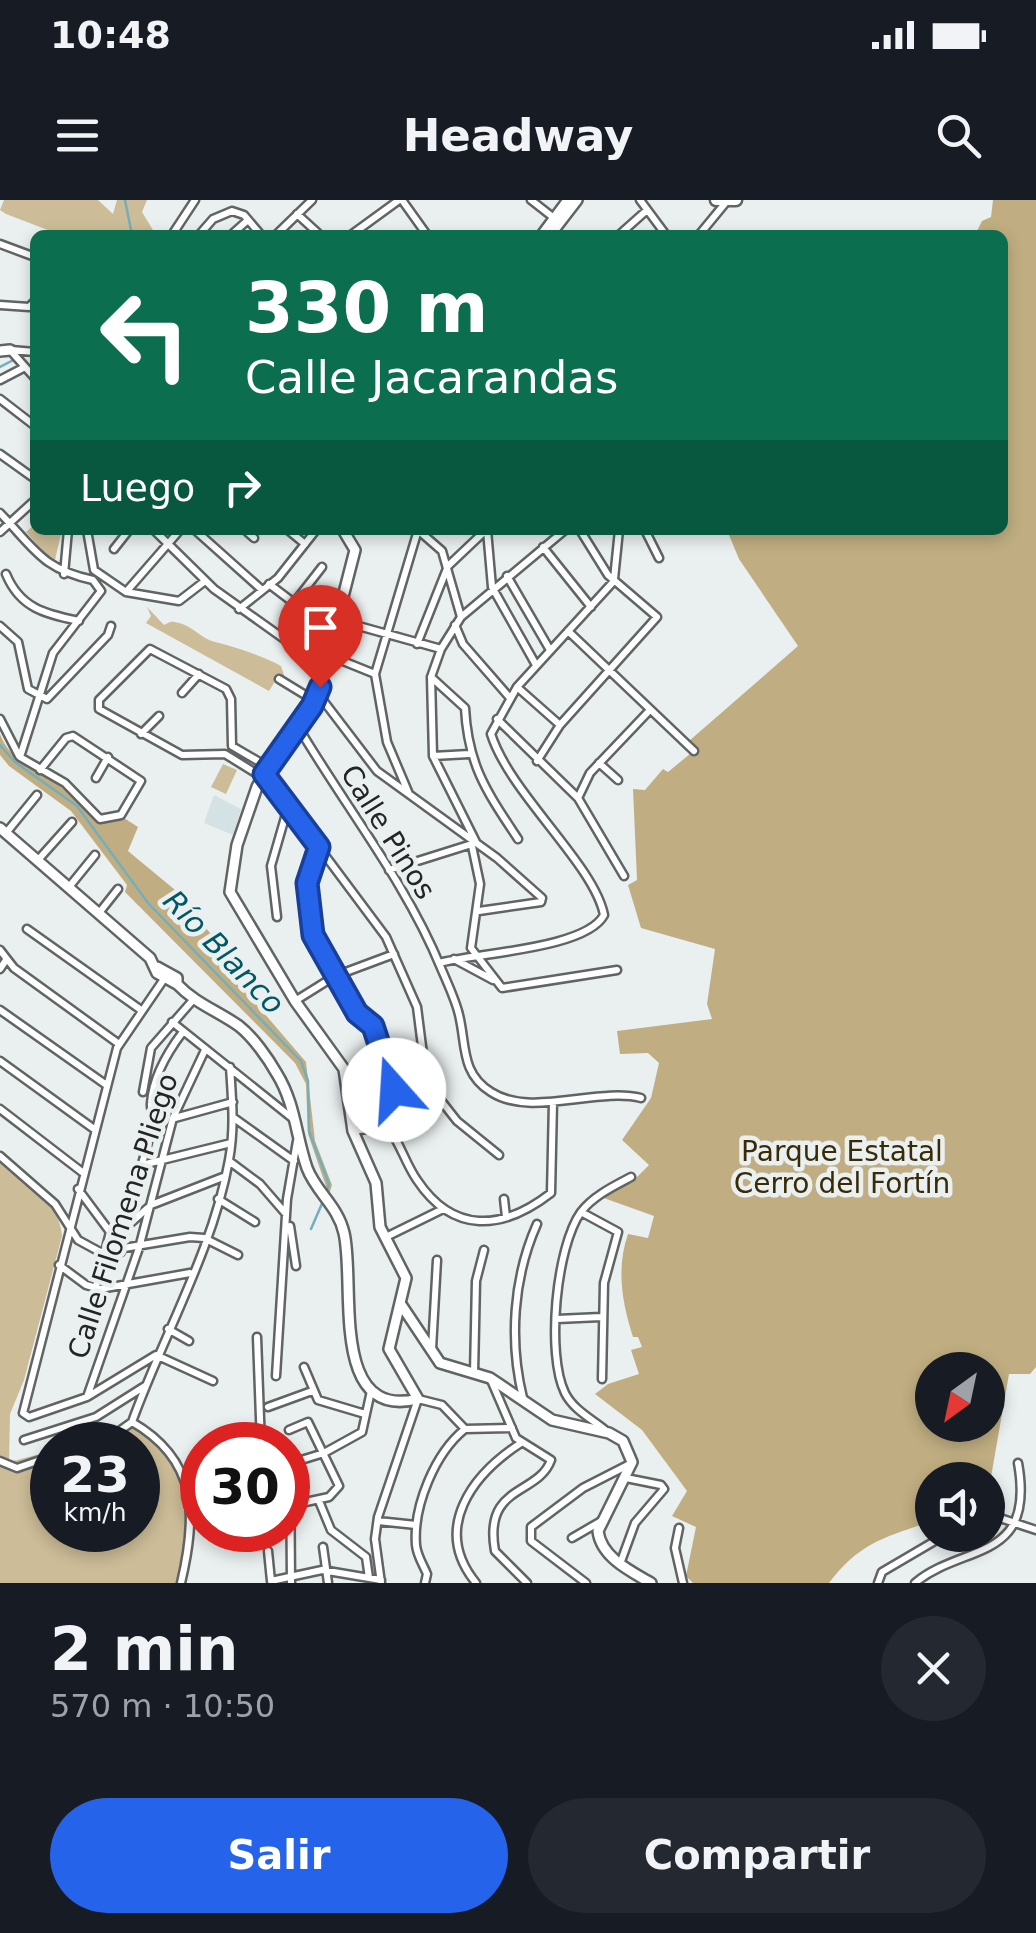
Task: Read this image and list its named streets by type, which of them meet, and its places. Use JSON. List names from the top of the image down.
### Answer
{
  "streets": {
    "street": ["Calle Pinos", "Calle Filomena Pliego"]
  },
  "water": ["Río Blanco"],
  "parks": ["Parque Estatal Cerro del Fortín"],
  "north": "bottom left",
  "page": {
    "status": "10:48",
    "header": "Headway",
    "turn": ["330 m", "Calle Jacarandas"],
    "then": "Luego",
    "speed": "23 km/h",
    "limit": "30",
    "heading": ["2 min", "570 m · 10:50"],
    "buttons": ["Salir", "Compartir"]
  }
}
